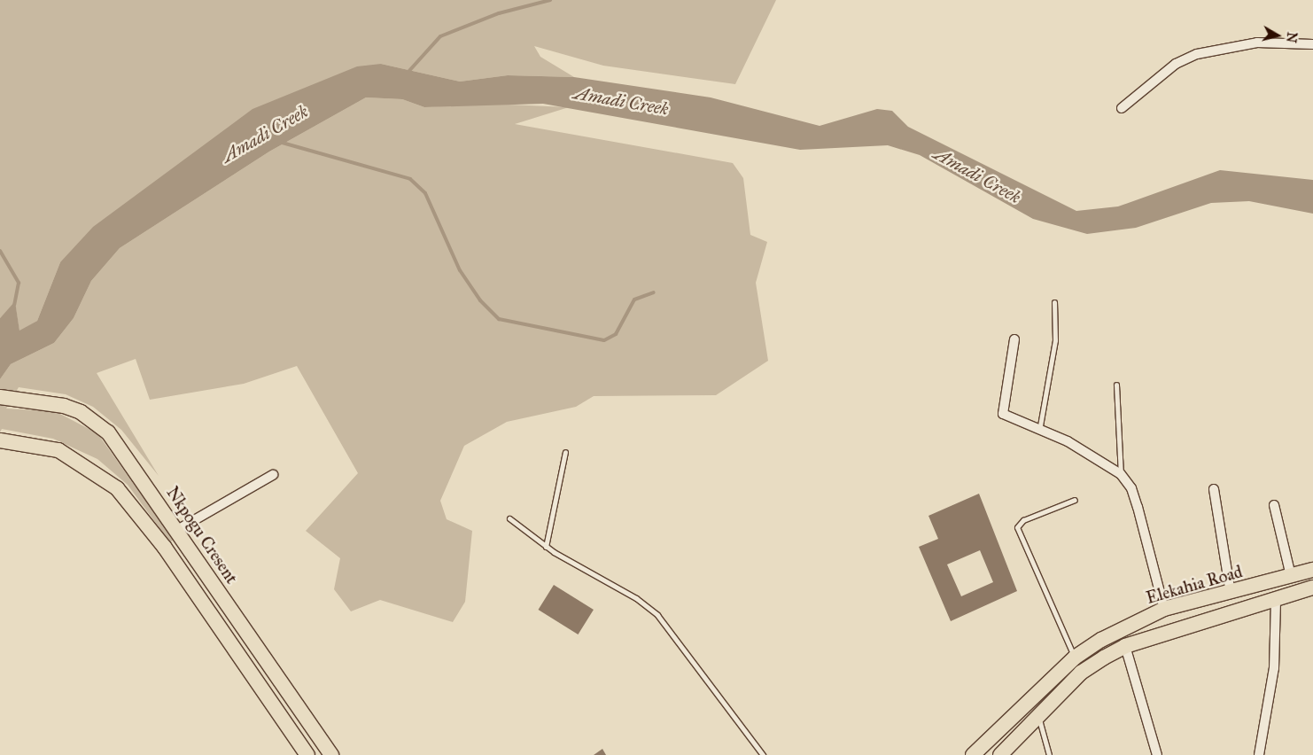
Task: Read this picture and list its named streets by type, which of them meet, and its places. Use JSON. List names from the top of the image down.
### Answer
{
  "streets": {
    "main road": ["Nkpogu Cresent", "Elekahia Road"]
  },
  "water": ["Amadi Creek"],
  "north": "right"
}
